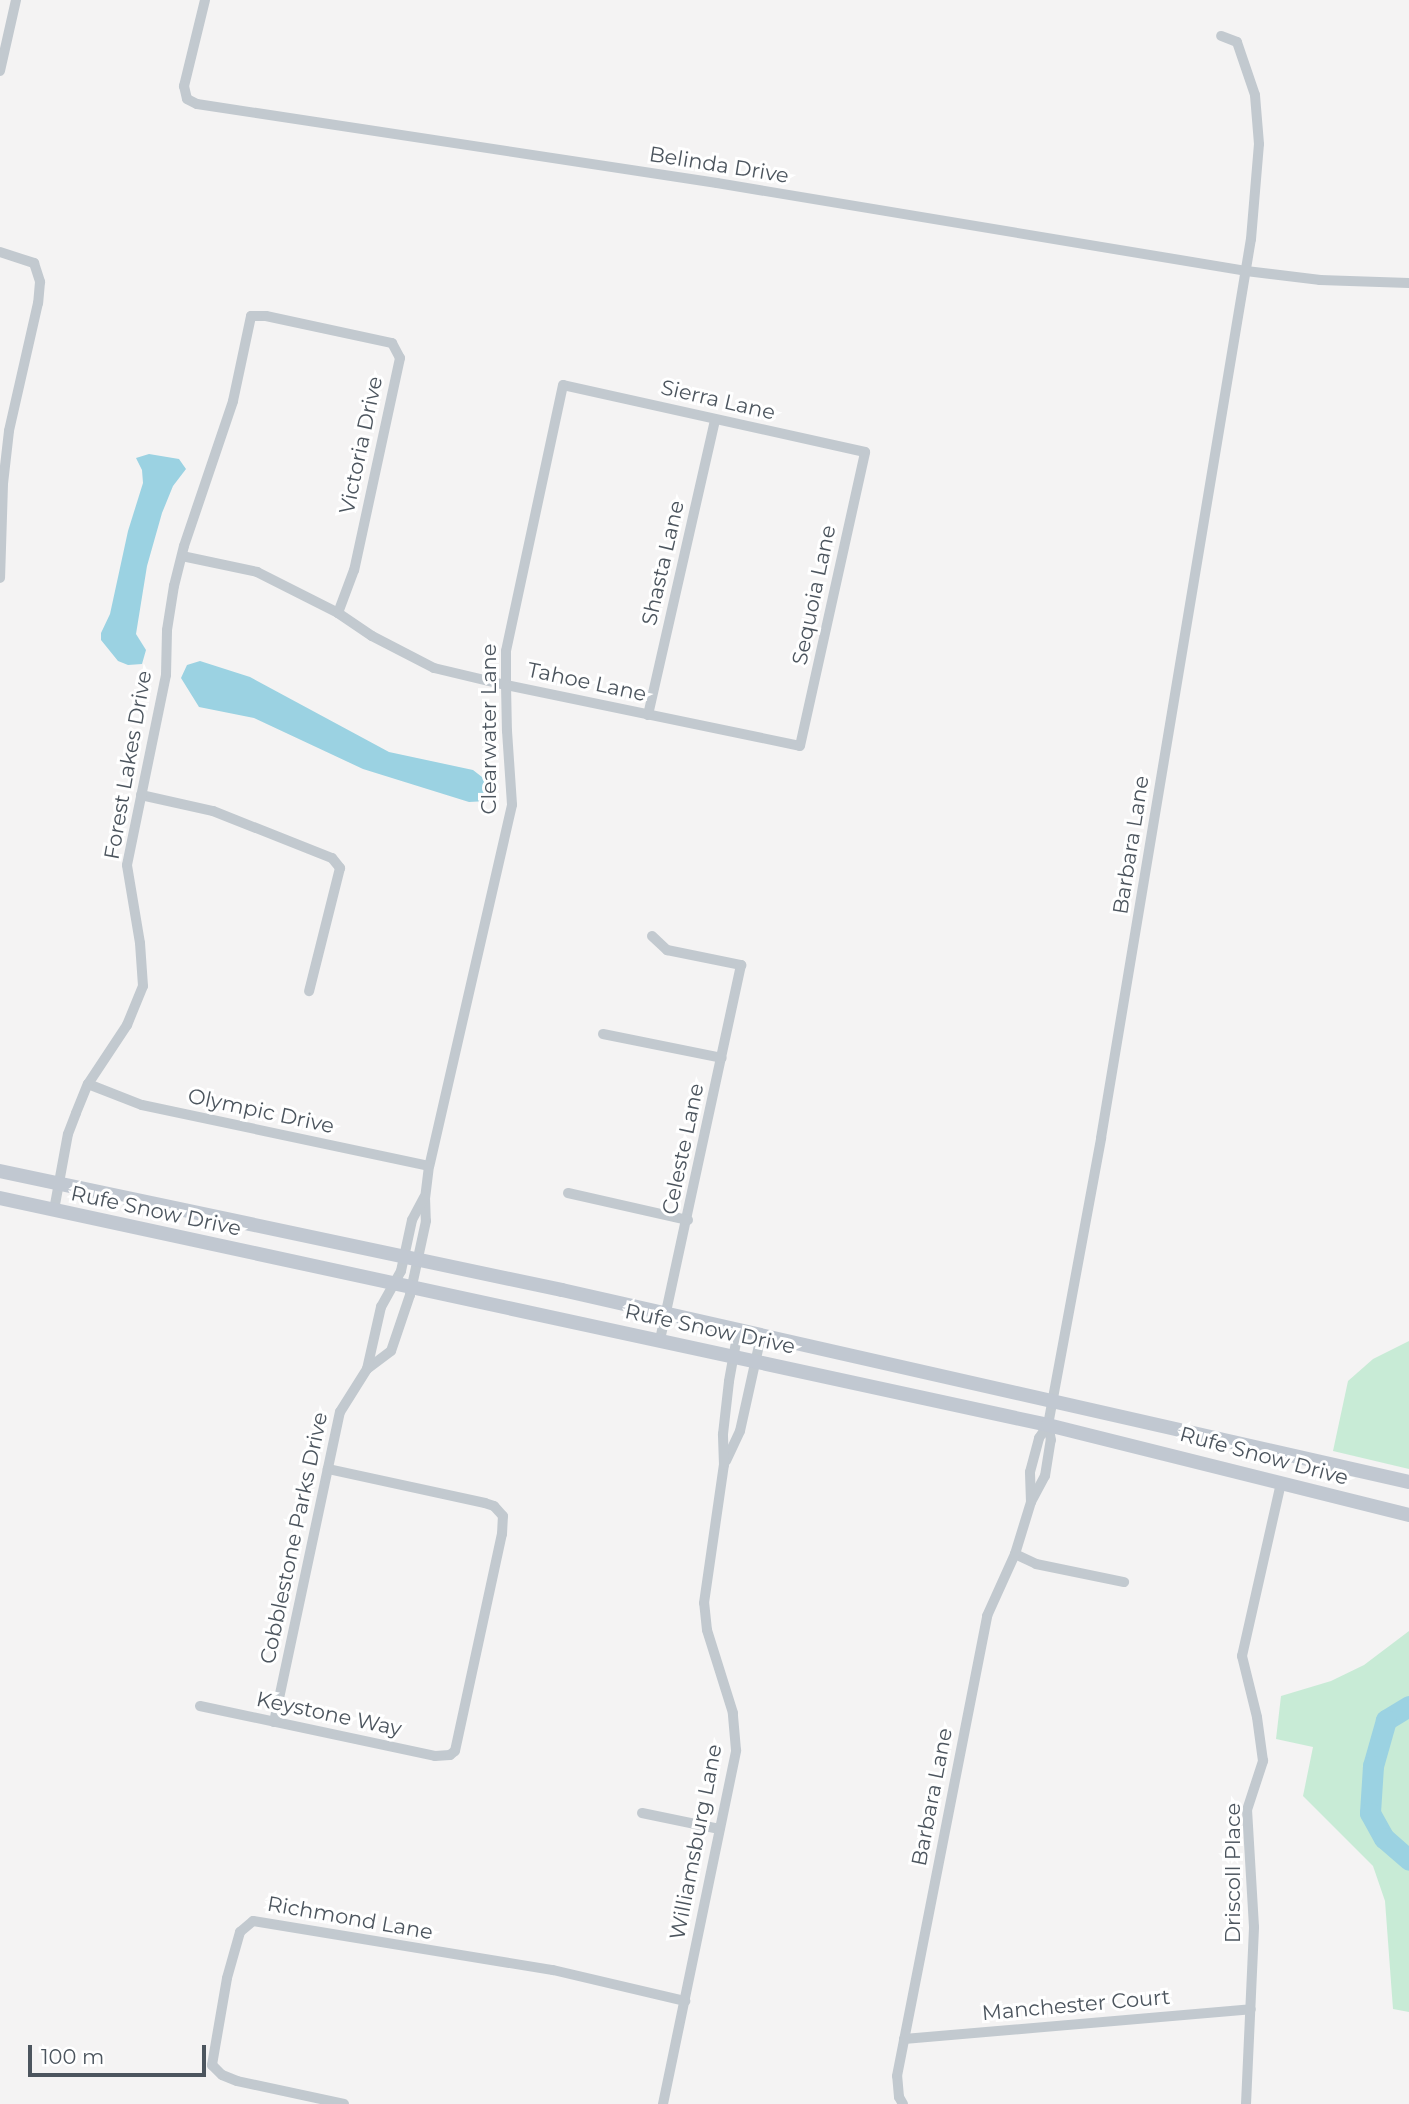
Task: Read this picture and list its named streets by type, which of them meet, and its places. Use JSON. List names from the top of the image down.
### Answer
{
  "streets": {
    "main road": ["Rufe Snow Drive"],
    "street": [
      "Belinda Drive",
      "Sierra Lane",
      "Victoria Drive",
      "Shasta Lane",
      "Sequoia Lane",
      "Tahoe Lane",
      "Clearwater Lane",
      "Forest Lakes Drive",
      "Barbara Lane",
      "Olympic Drive",
      "Celeste Lane",
      "Cobblestone Parks Drive",
      "Keystone Way",
      "Williamsburg Lane",
      "Driscoll Place",
      "Richmond Lane",
      "Manchester Court"
    ]
  },
  "crossings": [
    ["Belinda Drive", "Barbara Lane"],
    ["Sierra Lane", "Shasta Lane"],
    ["Sierra Lane", "Sequoia Lane"],
    ["Sierra Lane", "Clearwater Lane"],
    ["Victoria Drive", "Tahoe Lane"],
    ["Victoria Drive", "Forest Lakes Drive"],
    ["Shasta Lane", "Tahoe Lane"],
    ["Sequoia Lane", "Tahoe Lane"],
    ["Tahoe Lane", "Clearwater Lane"],
    ["Tahoe Lane", "Forest Lakes Drive"],
    ["Clearwater Lane", "Olympic Drive"],
    ["Clearwater Lane", "Rufe Snow Drive"],
    ["Clearwater Lane", "Cobblestone Parks Drive"],
    ["Forest Lakes Drive", "Olympic Drive"],
    ["Forest Lakes Drive", "Rufe Snow Drive"],
    ["Barbara Lane", "Rufe Snow Drive"],
    ["Barbara Lane", "Manchester Court"],
    ["Celeste Lane", "Rufe Snow Drive"],
    ["Rufe Snow Drive", "Cobblestone Parks Drive"],
    ["Rufe Snow Drive", "Williamsburg Lane"],
    ["Rufe Snow Drive", "Driscoll Place"],
    ["Cobblestone Parks Drive", "Keystone Way"],
    ["Williamsburg Lane", "Richmond Lane"],
    ["Driscoll Place", "Manchester Court"]
  ],
  "scale_bar": "100 m"
}
